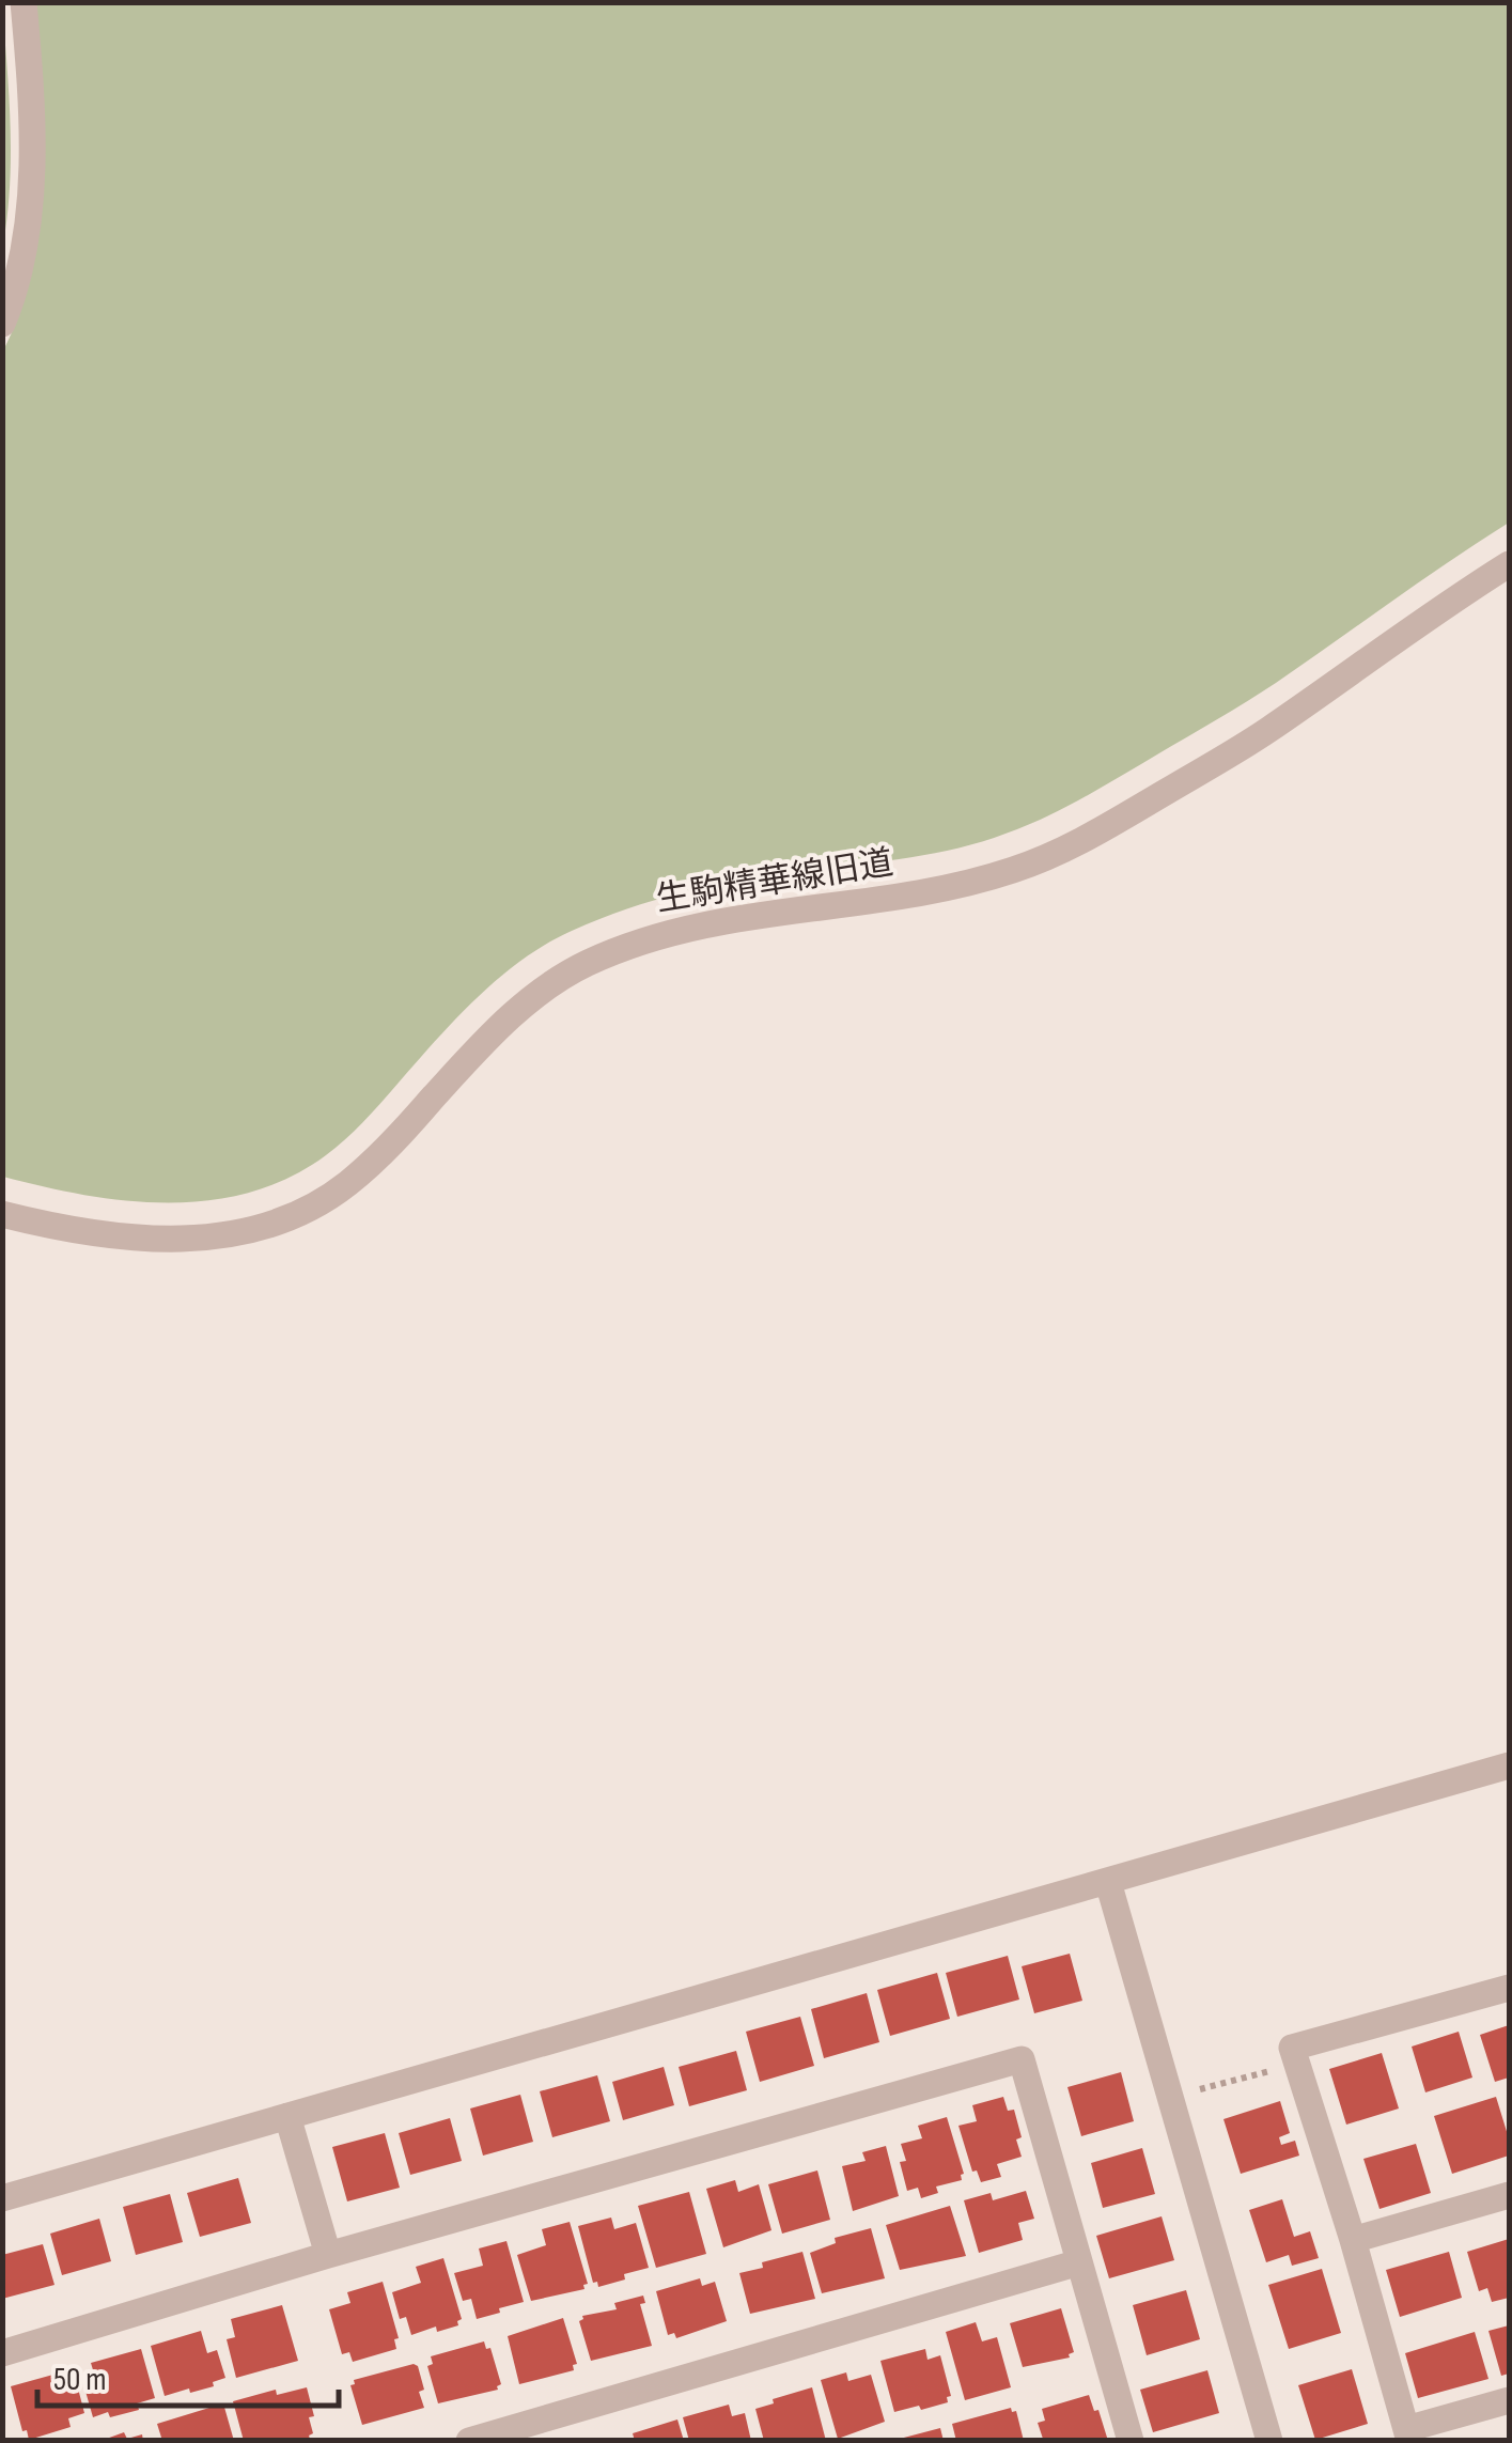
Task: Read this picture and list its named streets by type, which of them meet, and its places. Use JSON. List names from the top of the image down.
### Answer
{
  "streets": {
    "street": ["生駒精華線旧道"]
  },
  "scale_bar": "50 m"
}
